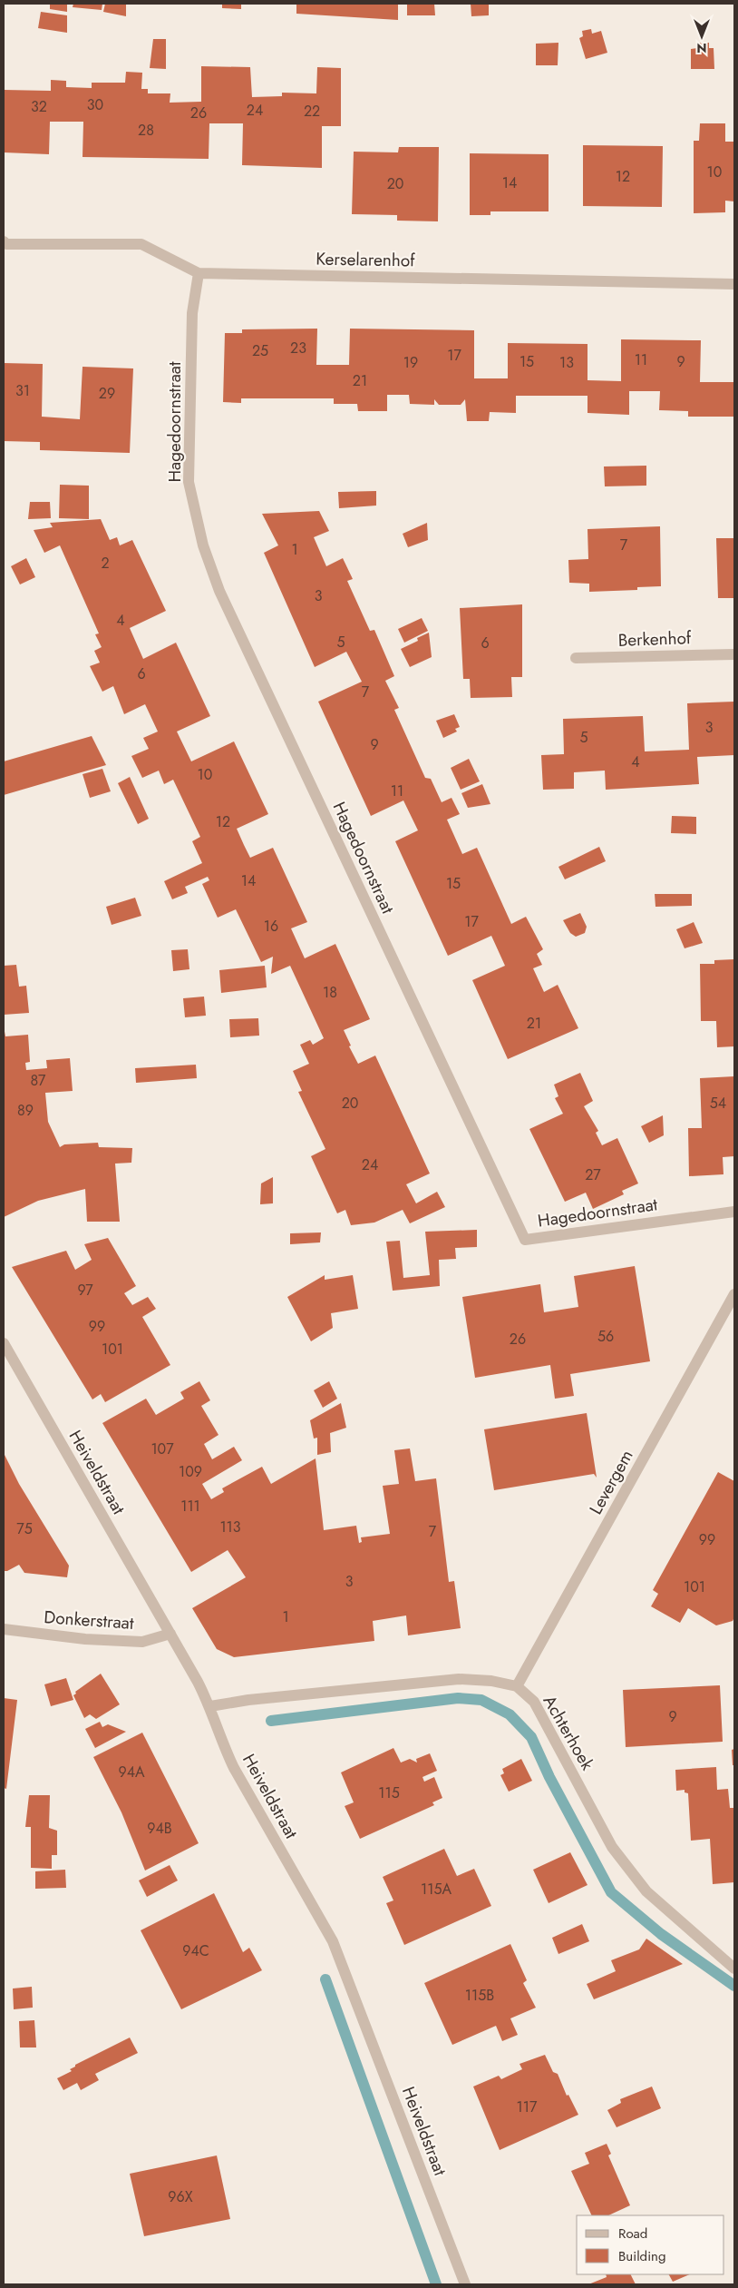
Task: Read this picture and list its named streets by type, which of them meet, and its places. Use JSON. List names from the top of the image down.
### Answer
{
  "streets": {
    "street": [
      "Kerselarenhof",
      "Hagedoornstraat",
      "Berkenhof",
      "Heiveldstraat",
      "Levergem",
      "Donkerstraat",
      "Achterhoek"
    ]
  },
  "crossings": [
    ["Kerselarenhof", "Hagedoornstraat"],
    ["Heiveldstraat", "Donkerstraat"],
    ["Heiveldstraat", "Achterhoek"],
    ["Levergem", "Achterhoek"]
  ],
  "house_numbers": [
    "30",
    "32",
    "24",
    "22",
    "26",
    "28",
    "10",
    "12",
    "14",
    "20",
    "23",
    "25",
    "17",
    "11",
    "15",
    "9",
    "19",
    "13",
    "21",
    "31",
    "29",
    "7",
    "1",
    "2",
    "3",
    "4",
    "5",
    "6",
    "6",
    "7",
    "3",
    "5",
    "9",
    "4",
    "10",
    "11",
    "12",
    "14",
    "15",
    "17",
    "16",
    "18",
    "21",
    "87",
    "20",
    "54",
    "89",
    "24",
    "27",
    "97",
    "99",
    "56",
    "26",
    "101",
    "107",
    "109",
    "111",
    "113",
    "75",
    "7",
    "99",
    "3",
    "101",
    "1",
    "9",
    "94A",
    "115",
    "94B",
    "115A",
    "94C",
    "115B",
    "117",
    "96X"
  ],
  "legend": ["Road", "Building"],
  "north": "bottom"
}
